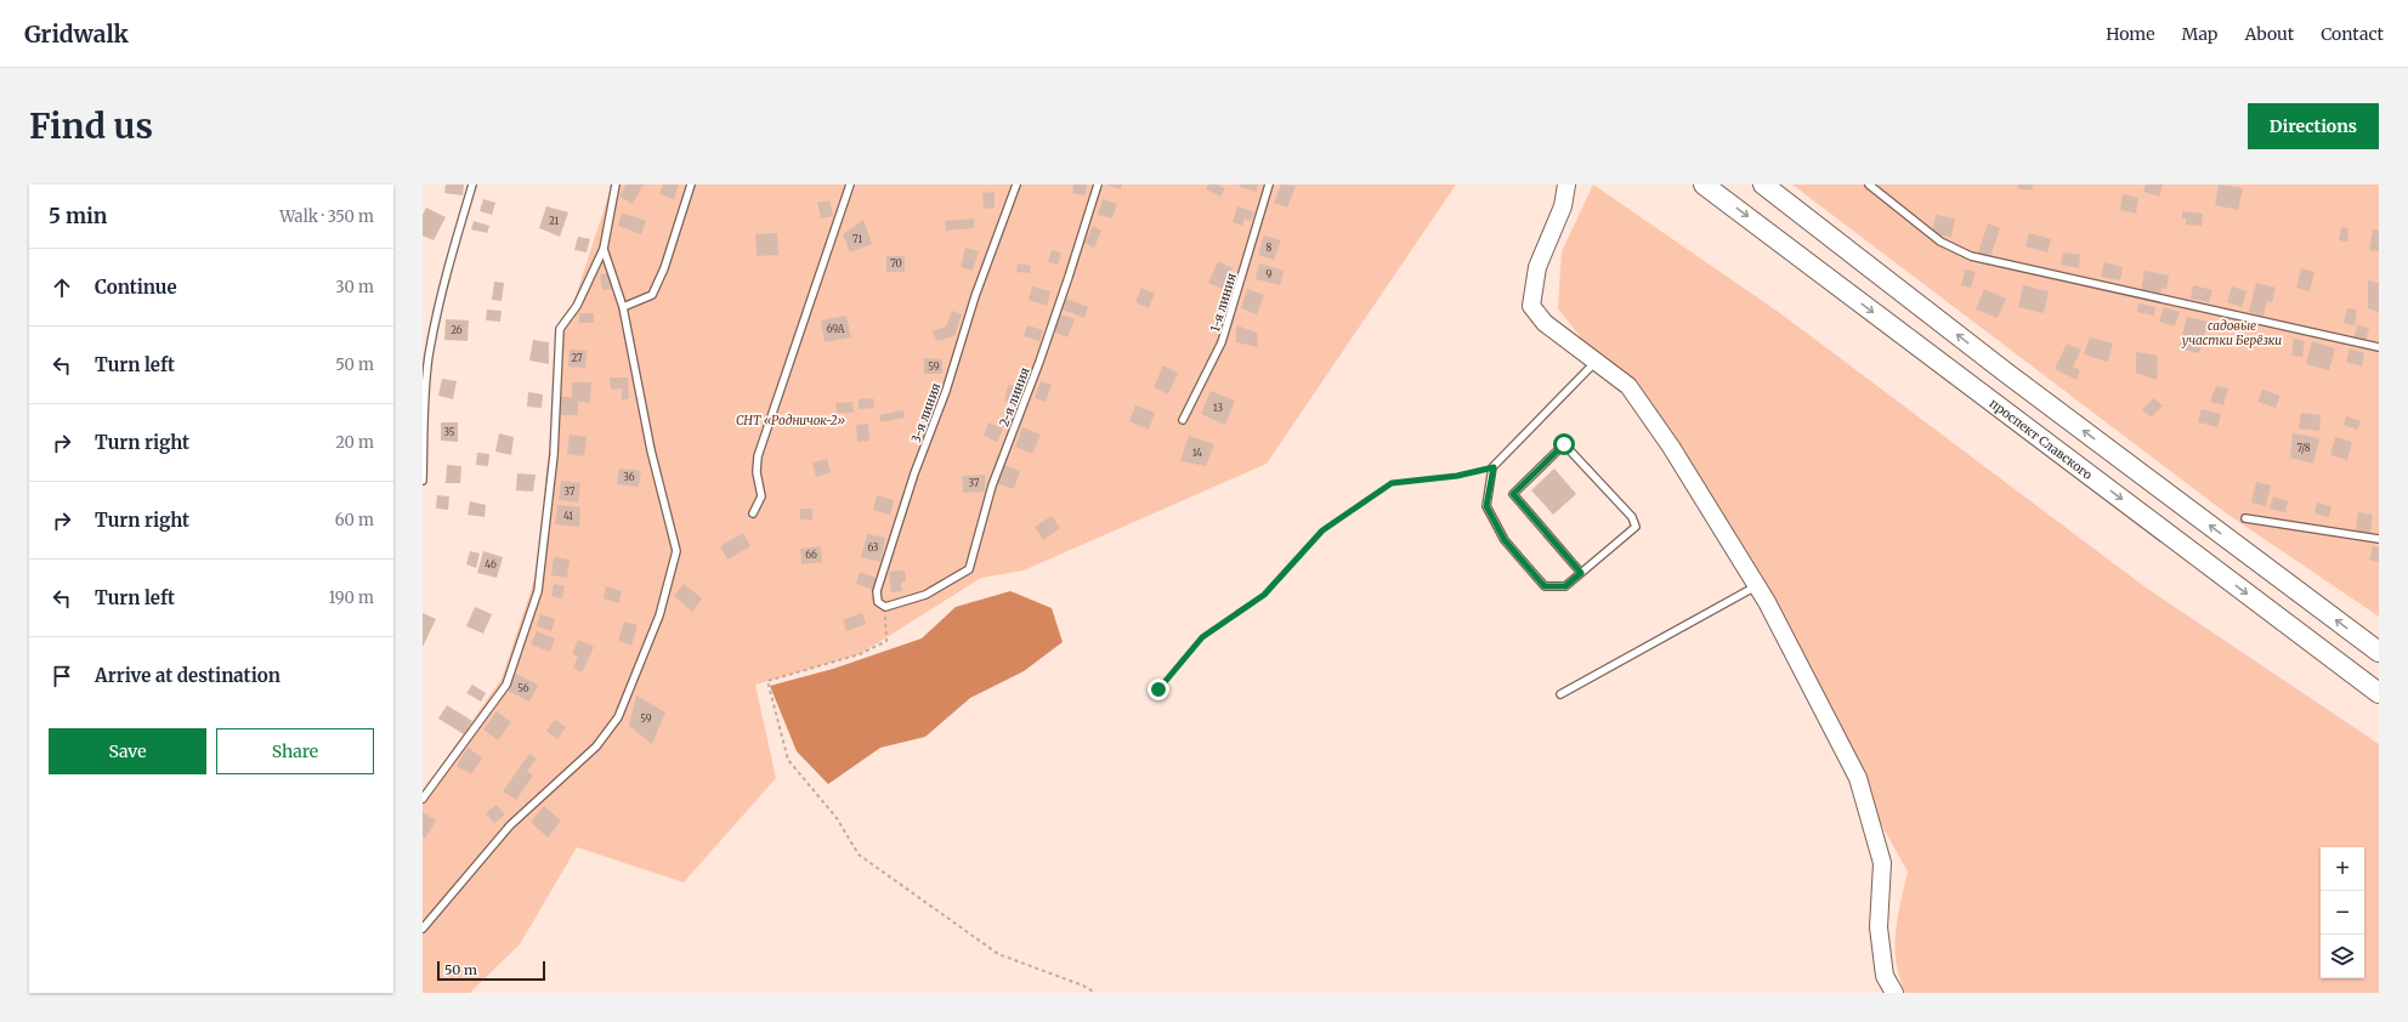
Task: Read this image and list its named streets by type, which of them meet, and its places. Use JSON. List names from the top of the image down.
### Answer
{
  "streets": {
    "main road": ["проспект Славского"],
    "lane": ["1-я линия", "2-я линия", "3-я линия"]
  },
  "crossings": [
    ["2-я линия", "3-я линия"]
  ],
  "parks": ["садовые участки Берёзки", "СНТ «Родничок-2»"],
  "house_numbers": [
    "21",
    "71",
    "8",
    "70",
    "9",
    "69А",
    "26",
    "27",
    "59",
    "13",
    "35",
    "7/8",
    "14",
    "36",
    "37",
    "37",
    "41",
    "63",
    "66",
    "46",
    "56",
    "59"
  ],
  "scale_bar": "50 m",
  "page": {
    "header": "Gridwalk",
    "nav": [
      "Home",
      "Map",
      "About",
      "Contact"
    ],
    "buttons": [
      "Directions",
      ["Save", "Share"]
    ],
    "title": "Find us",
    "heading": ["5 min", "Walk · 350 m"],
    "list": [
      ["Continue", "30 m"],
      ["Turn left", "50 m"],
      ["Turn right", "20 m"],
      ["Turn right", "60 m"],
      ["Turn left", "190 m"],
      "Arrive at destination"
    ],
    "map_buttons": ["+", "−"],
    "scale": "50 m"
  }
}
